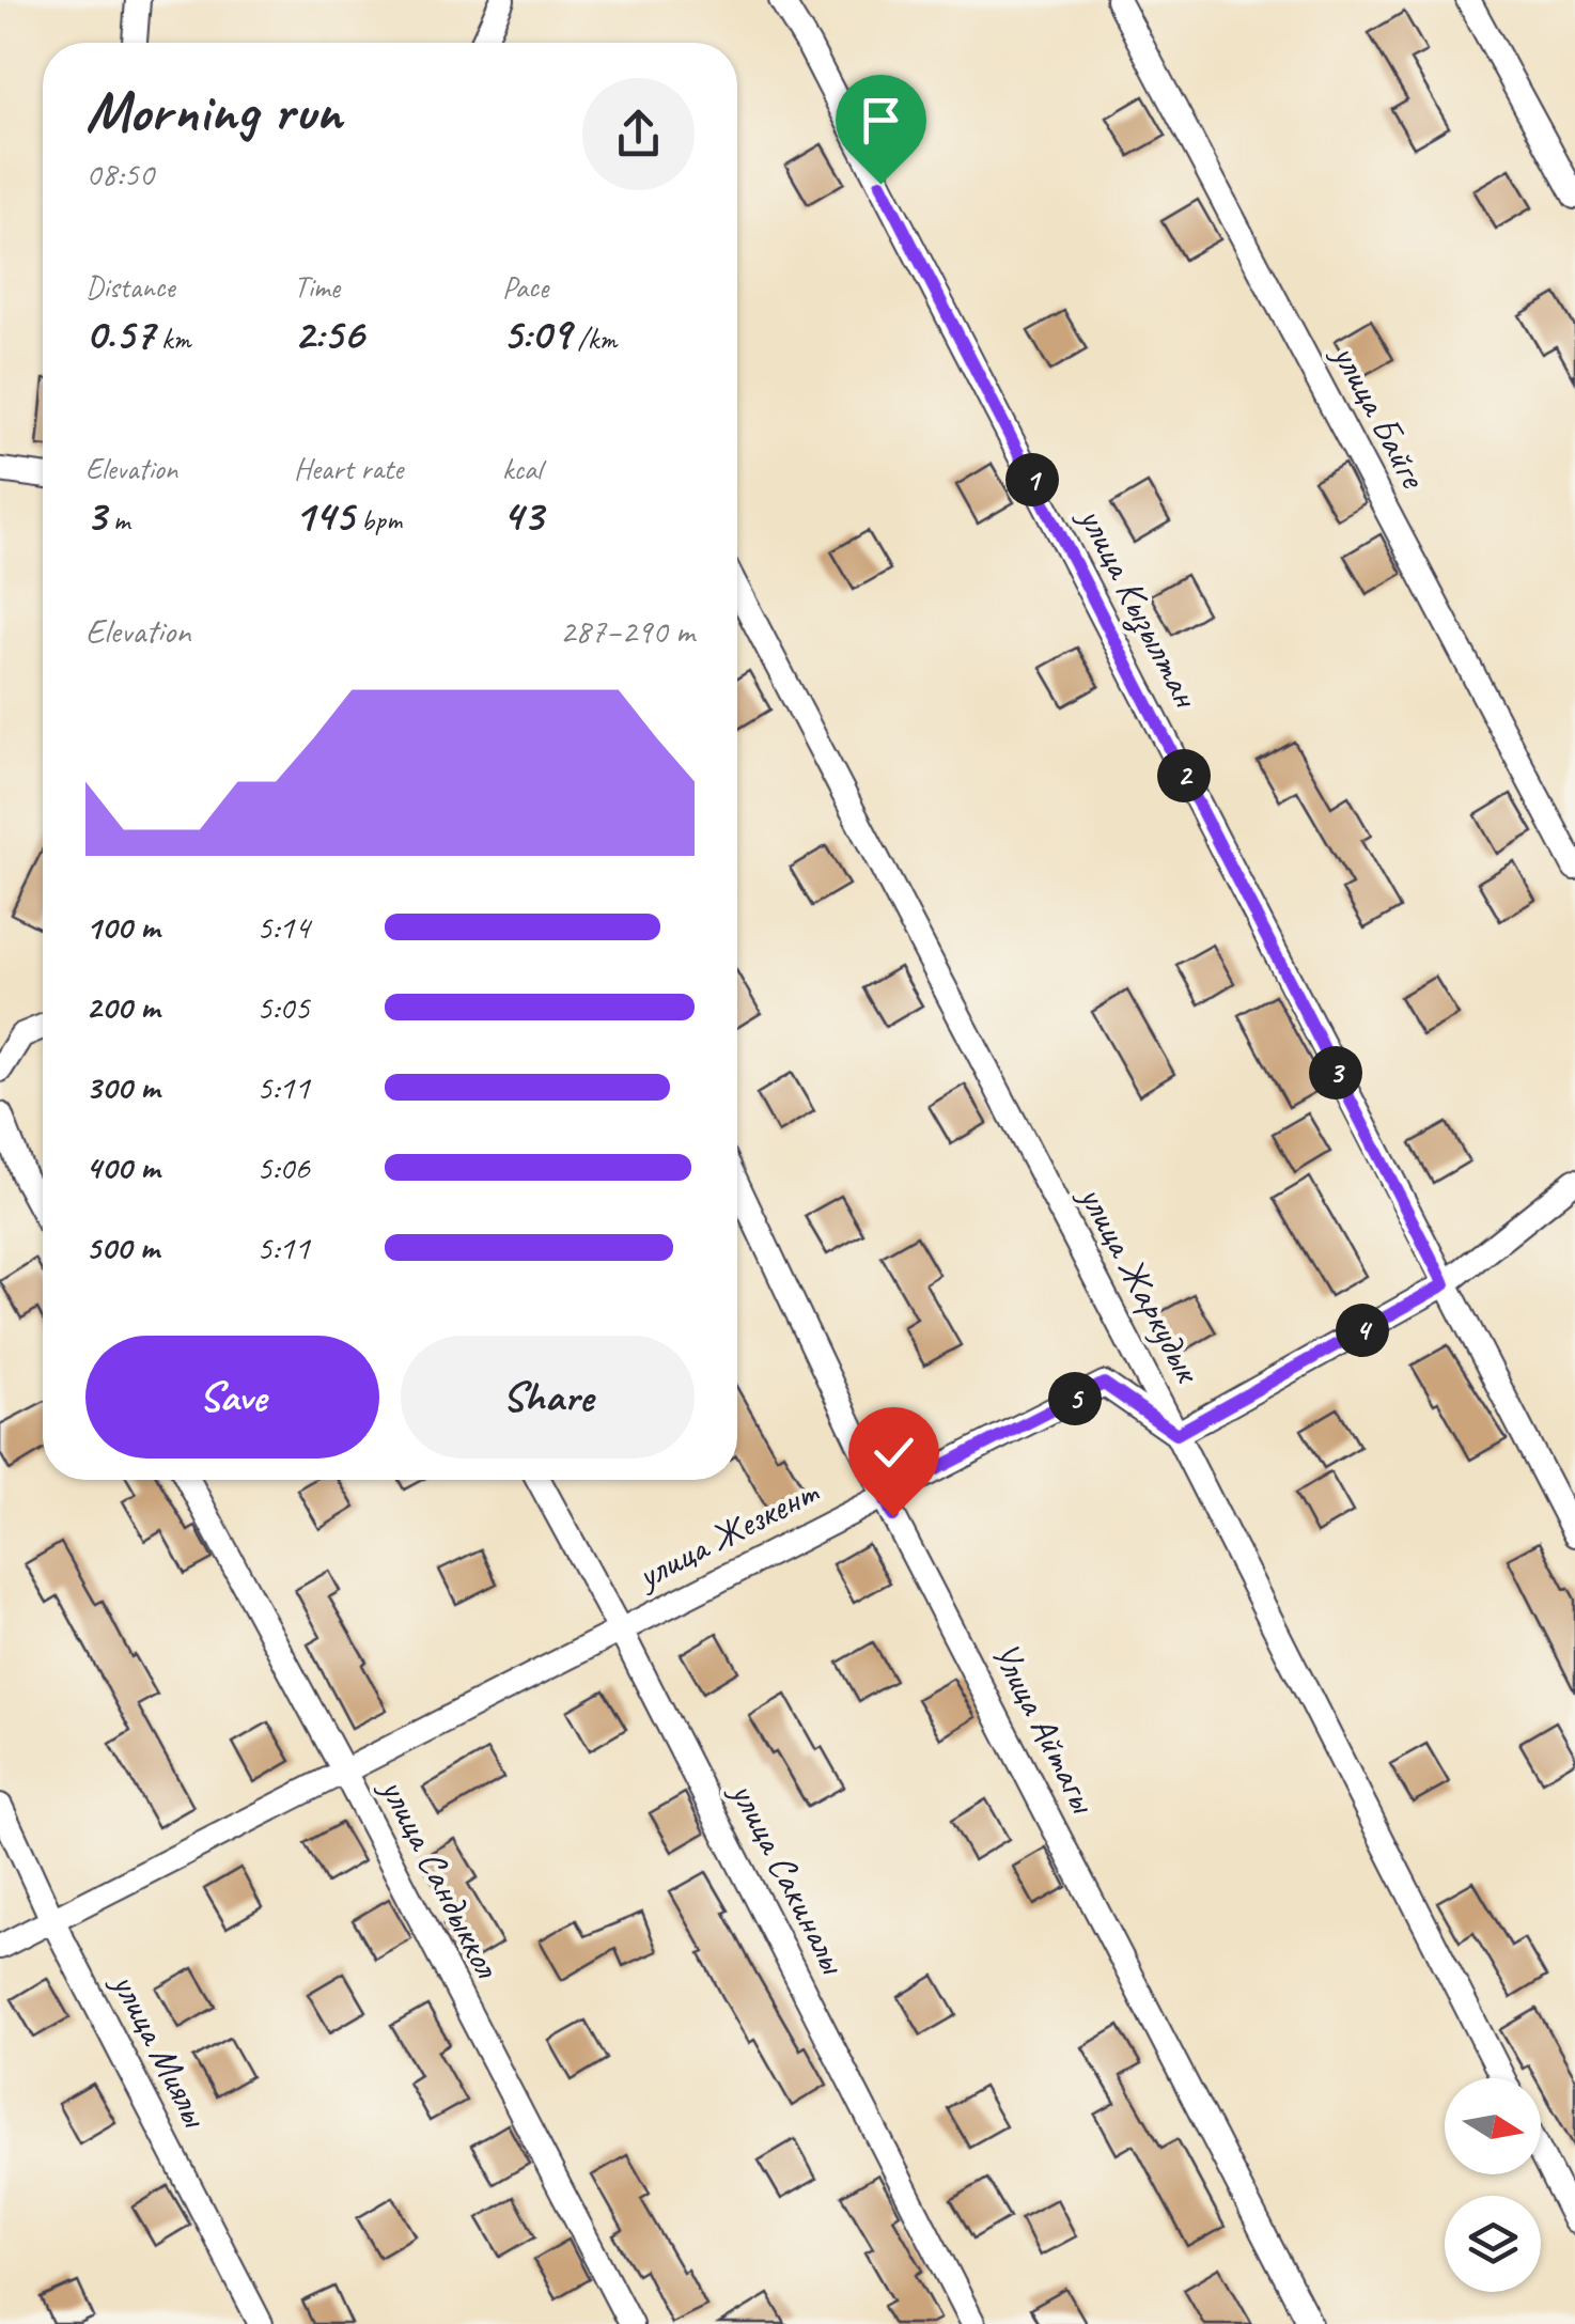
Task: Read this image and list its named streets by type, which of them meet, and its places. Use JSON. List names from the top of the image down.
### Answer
{
  "streets": {
    "street": [
      "улица Байге",
      "улица Кызылтан",
      "улица Жаркудык",
      "улица Жезкент",
      "Улица Айтагы",
      "улица Сандыккол",
      "улица Сакиналы",
      "улица Миялы"
    ]
  },
  "crossings": [
    ["улица Жаркудык", "улица Жезкент"],
    ["улица Жезкент", "Улица Айтагы"],
    ["улица Жезкент", "улица Сандыккол"],
    ["улица Жезкент", "улица Сакиналы"],
    ["улица Жезкент", "улица Миялы"]
  ],
  "north": "right",
  "page": {
    "heading": ["Morning run", "08:50"],
    "stats": [
      ["Distance", "0.57 km"],
      ["Time", "2:56"],
      ["Pace", "5:09 /km"],
      ["Elevation", "3 m"],
      ["Heart rate", "145 bpm"],
      ["kcal", "43"]
    ],
    "pins": [
      "1",
      "2",
      "3",
      "4",
      "5"
    ],
    "chart": ["Elevation", "287–290 m"],
    "list": [
      {
        "name": "100 m",
        "note": "5:14"
      },
      {
        "name": "200 m",
        "note": "5:05"
      },
      {
        "name": "300 m",
        "note": "5:11"
      },
      {
        "name": "400 m",
        "note": "5:06"
      },
      {
        "name": "500 m",
        "note": "5:11"
      }
    ],
    "buttons": ["Save", "Share"]
  }
}
